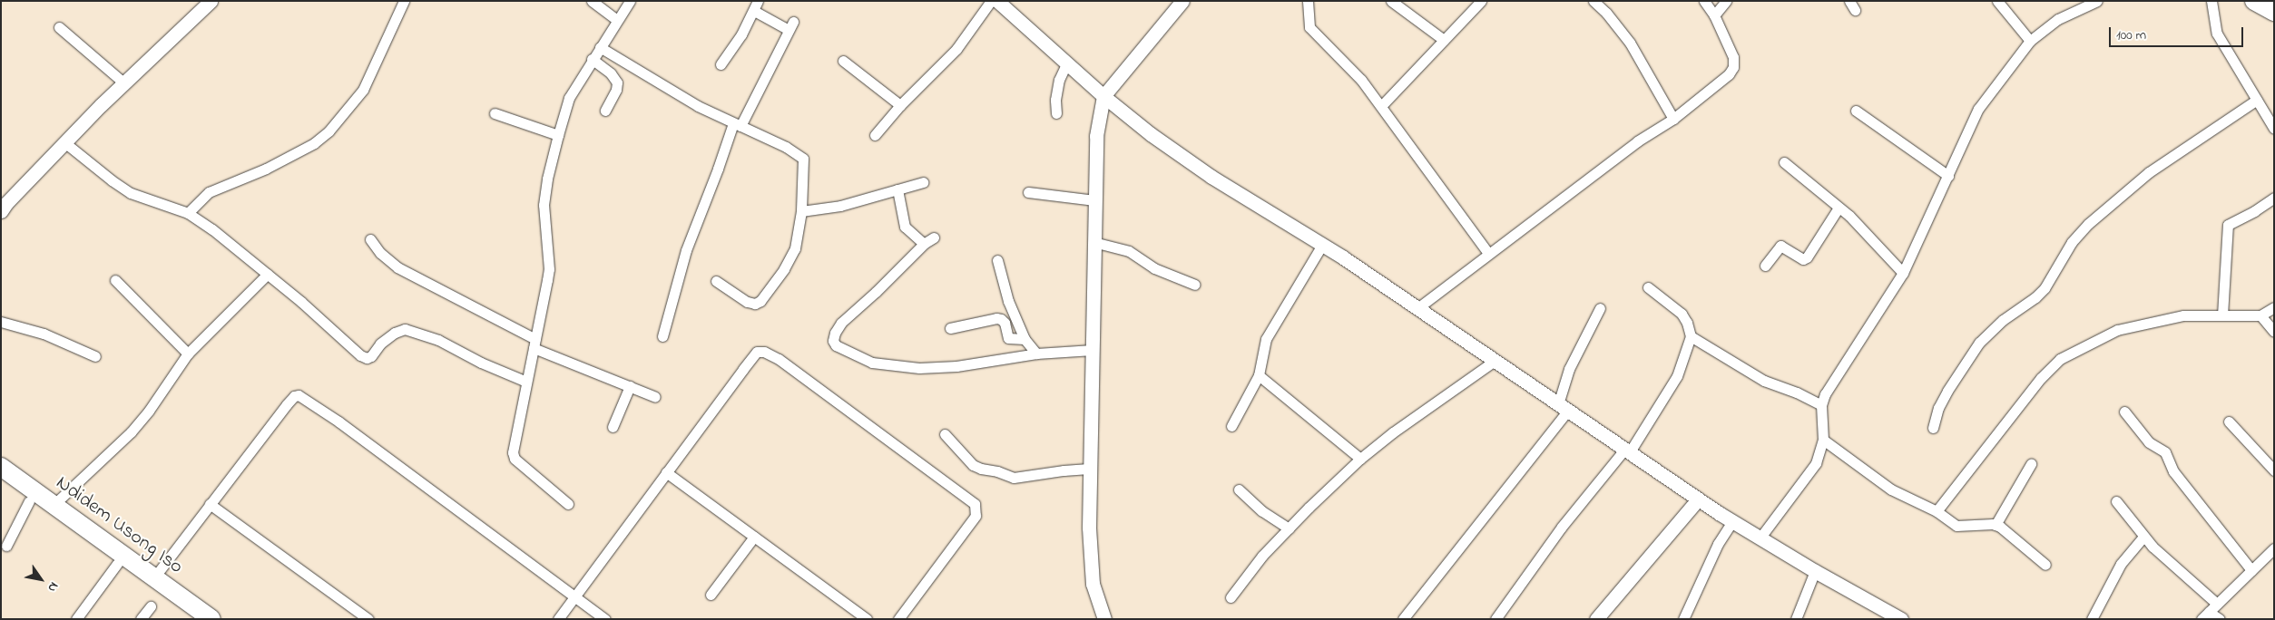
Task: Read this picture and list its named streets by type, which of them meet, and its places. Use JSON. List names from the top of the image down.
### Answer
{
  "streets": {
    "highway": ["Ndidem Usong Iso"]
  },
  "scale_bar": "100 m",
  "north": "bottom right"
}
